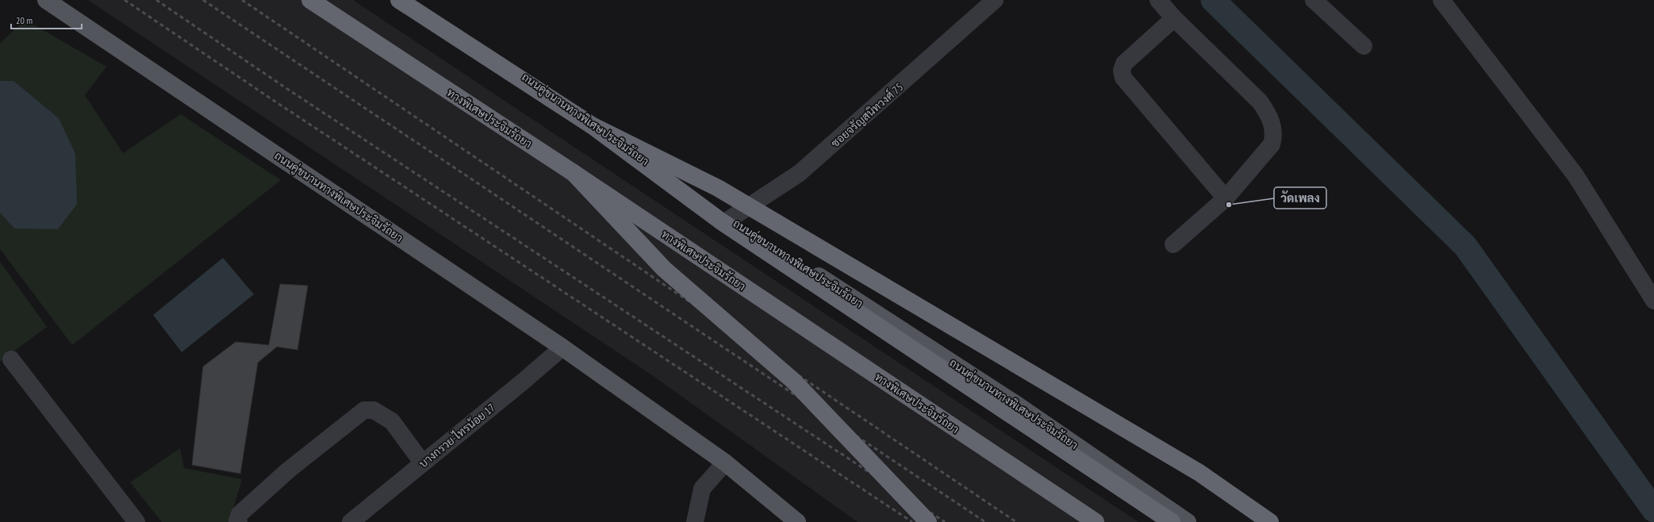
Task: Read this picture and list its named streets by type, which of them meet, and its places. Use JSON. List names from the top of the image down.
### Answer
{
  "streets": {
    "highway": ["ทางพิเศษประจิมรัถยา"],
    "main road": ["ถนนคู่ขนานทางพิเศษประจิมรัถยา"],
    "street": ["ซอยจรัญสนิทวงศ์ 75", "บางกรวย-ไทรน้อย 17"]
  },
  "crossings": [
    ["ซอยจรัญสนิทวงศ์ 75", "ถนนคู่ขนานทางพิเศษประจิมรัถยา"],
    ["ถนนคู่ขนานทางพิเศษประจิมรัถยา", "บางกรวย-ไทรน้อย 17"]
  ],
  "places": ["วัดเพลง"],
  "scale_bar": "20 m"
}
